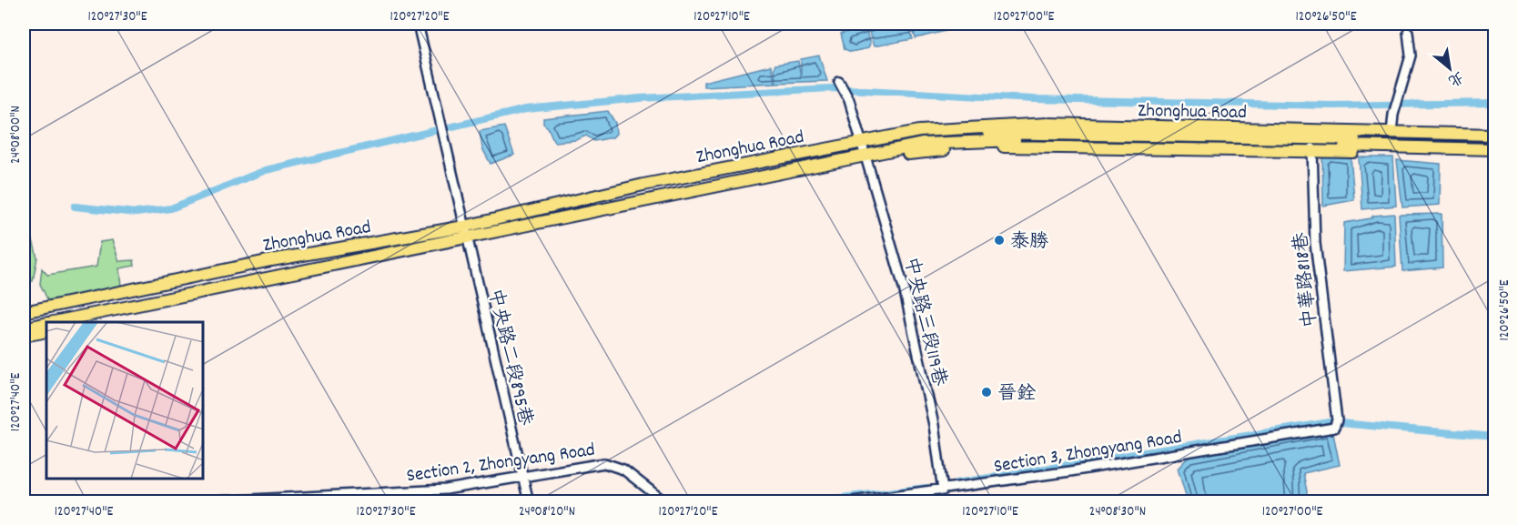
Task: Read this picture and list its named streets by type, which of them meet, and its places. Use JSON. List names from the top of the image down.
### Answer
{
  "streets": {
    "main road": ["Zhonghua Road"],
    "street": [
      "中華路818巷",
      "中央路三段119巷",
      "中央路二段895巷",
      "Section 3, Zhongyang Road",
      "Section 2, Zhongyang Road"
    ]
  },
  "crossings": [
    ["Zhonghua Road", "中華路818巷"],
    ["Zhonghua Road", "中央路三段119巷"],
    ["Zhonghua Road", "中央路二段895巷"],
    ["中華路818巷", "Section 3, Zhongyang Road"],
    ["中央路三段119巷", "Section 3, Zhongyang Road"],
    ["中央路二段895巷", "Section 2, Zhongyang Road"]
  ],
  "places": ["泰勝", "晉銓"],
  "north": "bottom right",
  "coordinates": [
    "120°27'30\"E",
    "120°27'20\"E",
    "120°27'10\"E",
    "120°27'00\"E",
    "120°26'50\"E",
    "24°08'00\"N",
    "120°27'40\"E",
    "24°08'20\"N",
    "24°08'30\"N"
  ]
}
